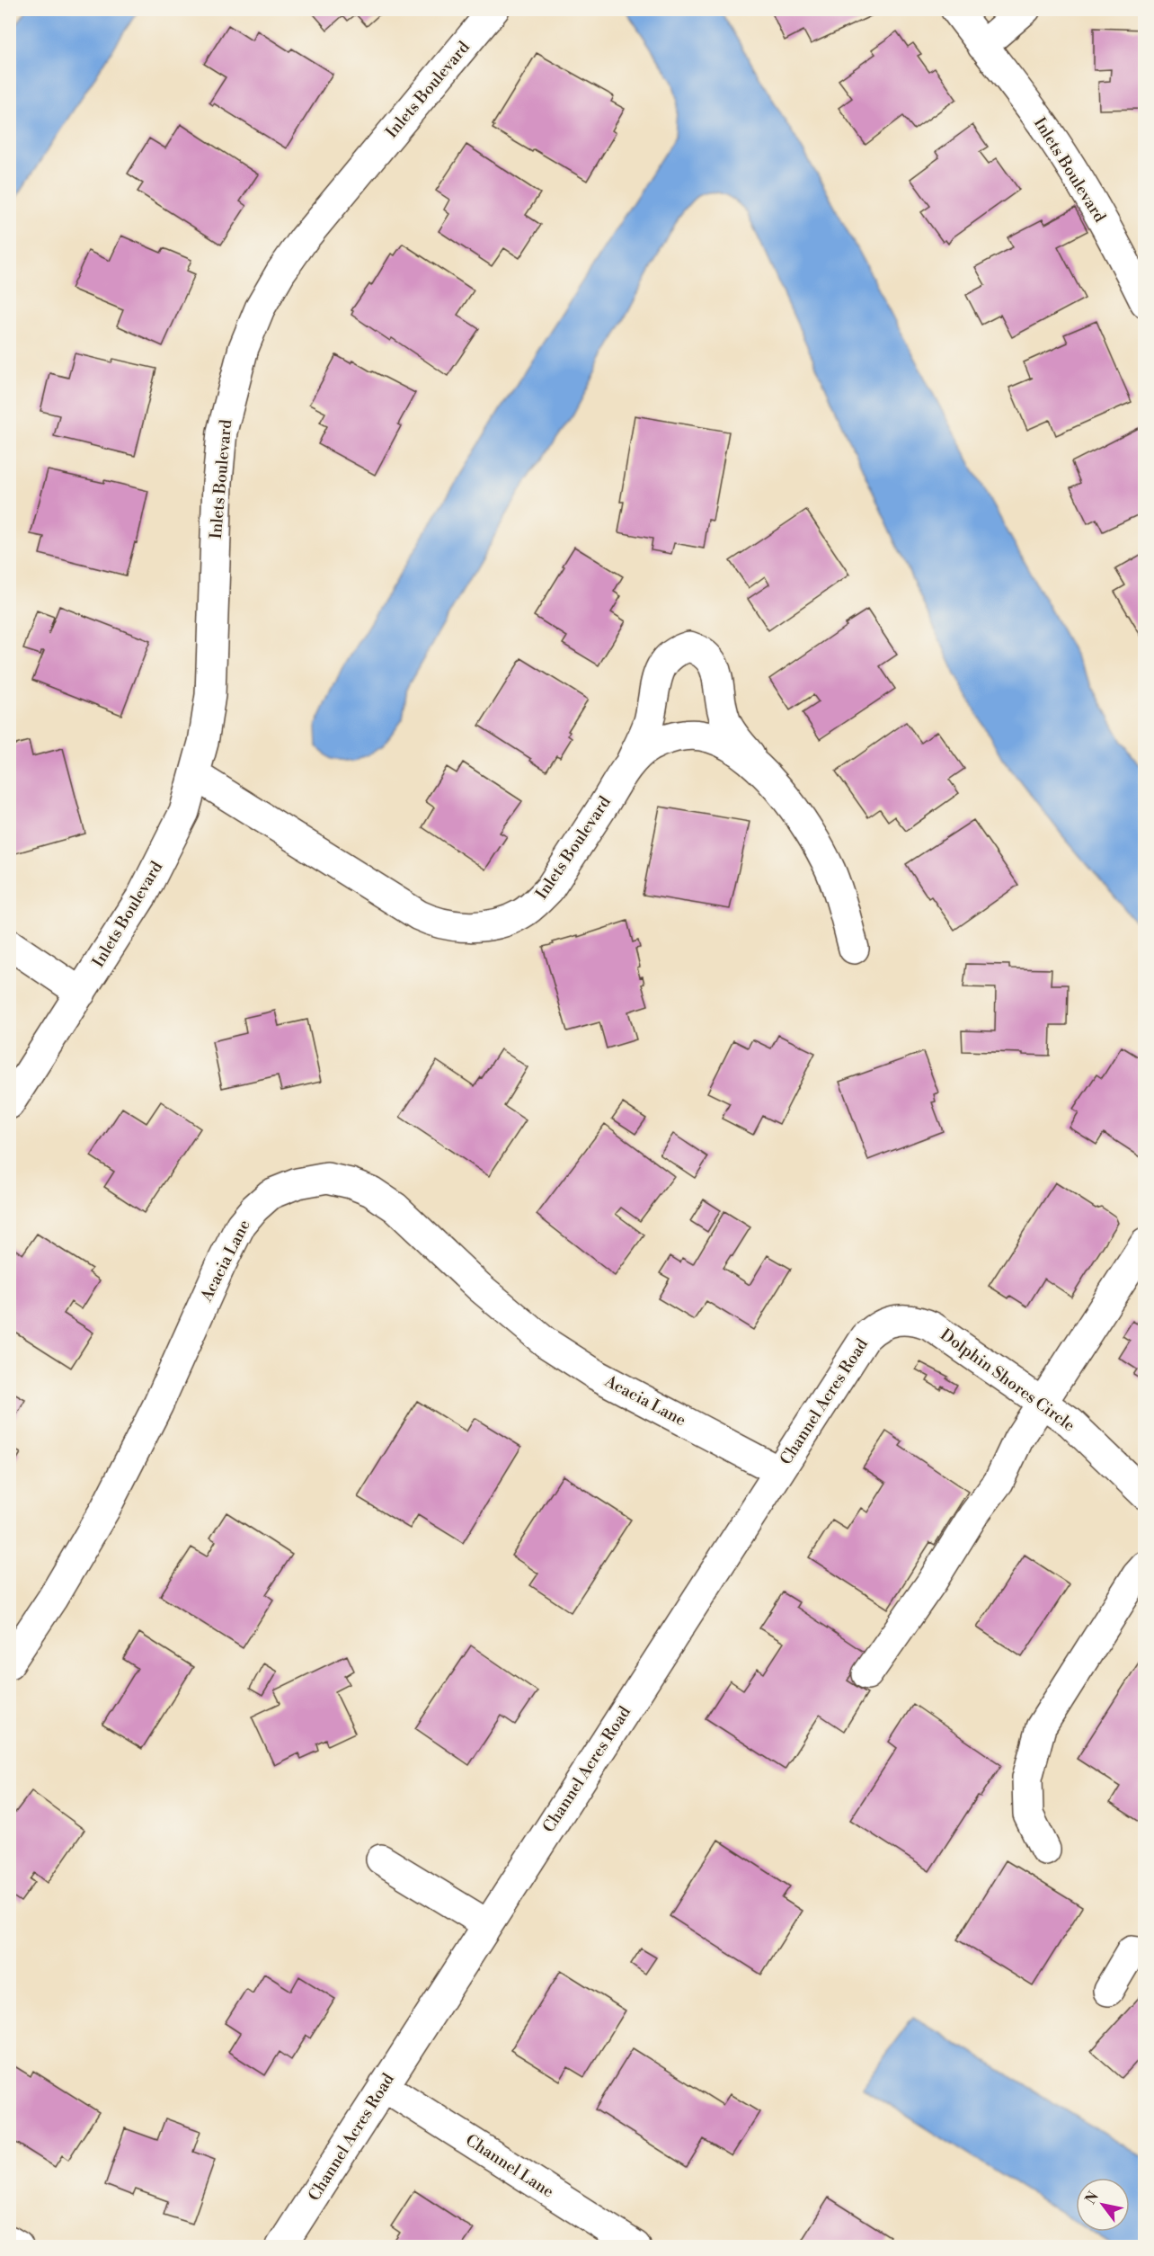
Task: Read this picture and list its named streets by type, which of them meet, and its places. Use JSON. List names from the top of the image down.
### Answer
{
  "streets": {
    "street": [
      "Inlets Boulevard",
      "Acacia Lane",
      "Dolphin Shores Circle",
      "Channel Acres Road",
      "Channel Lane"
    ]
  },
  "crossings": [
    ["Acacia Lane", "Channel Acres Road"],
    ["Dolphin Shores Circle", "Channel Acres Road"],
    ["Channel Acres Road", "Channel Lane"]
  ],
  "north": "top left"
}
